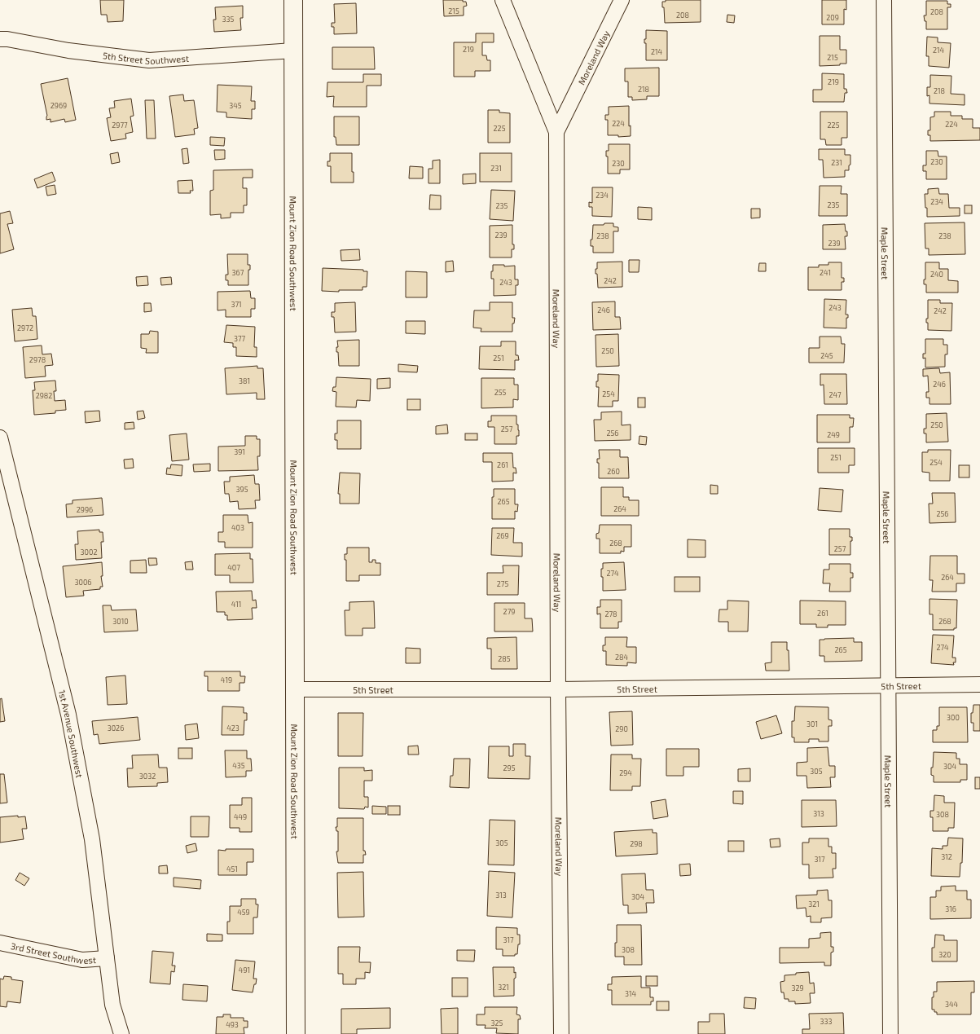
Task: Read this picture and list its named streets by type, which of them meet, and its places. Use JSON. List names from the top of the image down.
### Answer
{
  "streets": {
    "street": [
      "5th Street Southwest",
      "Moreland Way",
      "Mount Zion Road Southwest",
      "Maple Street",
      "5th Street",
      "1st Avenue Southwest",
      "3rd Street Southwest"
    ]
  },
  "crossings": [
    ["5th Street Southwest", "Mount Zion Road Southwest"],
    ["Moreland Way", "5th Street"],
    ["Mount Zion Road Southwest", "5th Street"],
    ["Maple Street", "5th Street"],
    ["1st Avenue Southwest", "3rd Street Southwest"]
  ],
  "house_numbers": [
    "215",
    "208",
    "208",
    "209",
    "335",
    "219",
    "214",
    "214",
    "215",
    "219",
    "218",
    "218",
    "2969",
    "345",
    "224",
    "224",
    "2977",
    "225",
    "225",
    "230",
    "231",
    "230",
    "231",
    "234",
    "234",
    "235",
    "235",
    "239",
    "238",
    "238",
    "239",
    "367",
    "241",
    "240",
    "242",
    "243",
    "371",
    "243",
    "246",
    "242",
    "2972",
    "377",
    "250",
    "245",
    "251",
    "2978",
    "381",
    "246",
    "255",
    "254",
    "247",
    "2982",
    "250",
    "257",
    "256",
    "249",
    "391",
    "251",
    "254",
    "261",
    "260",
    "395",
    "265",
    "264",
    "2996",
    "256",
    "403",
    "269",
    "268",
    "257",
    "3002",
    "407",
    "274",
    "264",
    "3006",
    "275",
    "411",
    "279",
    "261",
    "278",
    "3010",
    "268",
    "274",
    "265",
    "284",
    "285",
    "419",
    "300",
    "301",
    "3026",
    "423",
    "290",
    "435",
    "304",
    "295",
    "305",
    "294",
    "3032",
    "313",
    "308",
    "449",
    "305",
    "298",
    "312",
    "317",
    "451",
    "313",
    "304",
    "321",
    "316",
    "459",
    "317",
    "308",
    "320",
    "491",
    "321",
    "329",
    "314",
    "344",
    "333",
    "325",
    "493"
  ]
}
